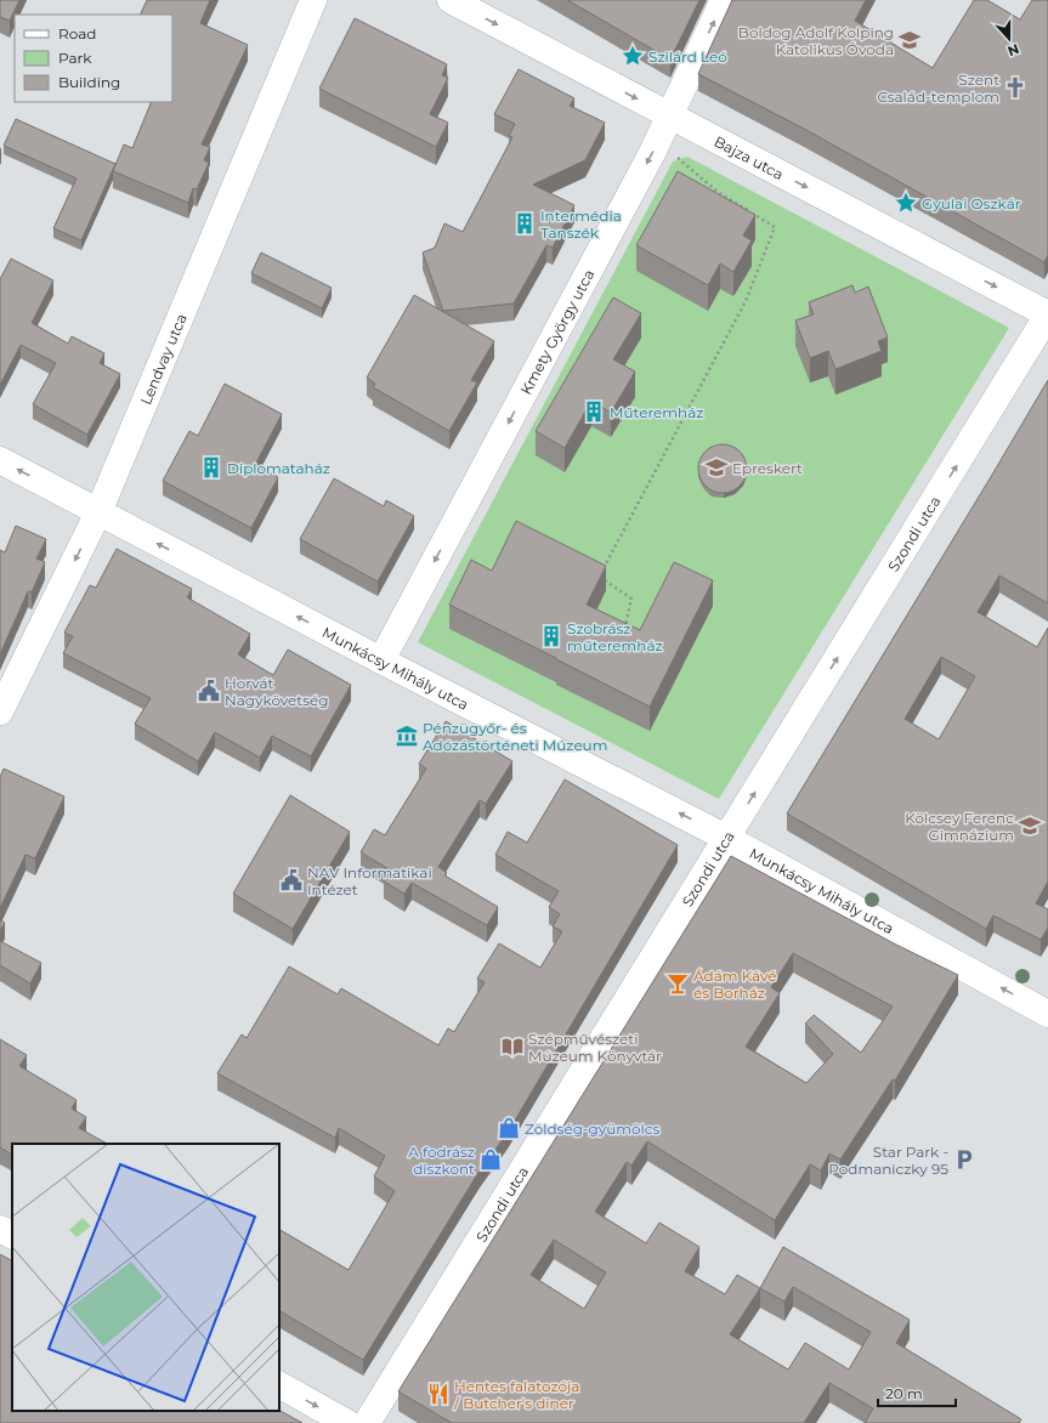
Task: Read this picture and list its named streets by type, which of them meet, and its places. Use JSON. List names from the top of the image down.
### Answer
{
  "streets": {
    "street": [
      "Bajza utca",
      "Kmety György utca",
      "Lendvay utca",
      "Szondi utca",
      "Munkácsy Mihály utca"
    ]
  },
  "crossings": [
    ["Bajza utca", "Kmety György utca"],
    ["Bajza utca", "Szondi utca"],
    ["Kmety György utca", "Munkácsy Mihály utca"],
    ["Lendvay utca", "Munkácsy Mihály utca"],
    ["Szondi utca", "Munkácsy Mihály utca"]
  ],
  "one_way": ["Bajza utca", "Szondi utca", "Munkácsy Mihály utca"],
  "places": {
    "school or university": ["Boldog Adolf Kolping Katolikus Óvoda", "Epreskert", "Kölcsey Ferenc Gimnázium"],
    "place": ["Szilárd Leó", "Gyulai Oszkár"],
    "church": ["Szent Család-templom"],
    "building": [
      "Intermédia Tanszék",
      "Műteremház",
      "Diplomataház",
      "Szobrász műteremház"
    ],
    "public building": ["Horvát Nagykövetség", "NAV Informatikai Intézet"],
    "museum": ["Pénzügyőr- és Adózástörténeti Múzeum"],
    "bar": ["Ádám Kávé és Borház"],
    "library": ["Szépművészeti Múzeum Könyvtár"],
    "shop": ["Zöldség-gyümölcs", "A fodrász diszkont"],
    "parking": ["Star Park - Podmaniczky 95"],
    "restaurant": ["Hentes falatozója / Butcher's diner"]
  },
  "legend": ["Road", "Park", "Building"],
  "scale_bar": "20 m",
  "north": "bottom"
}
